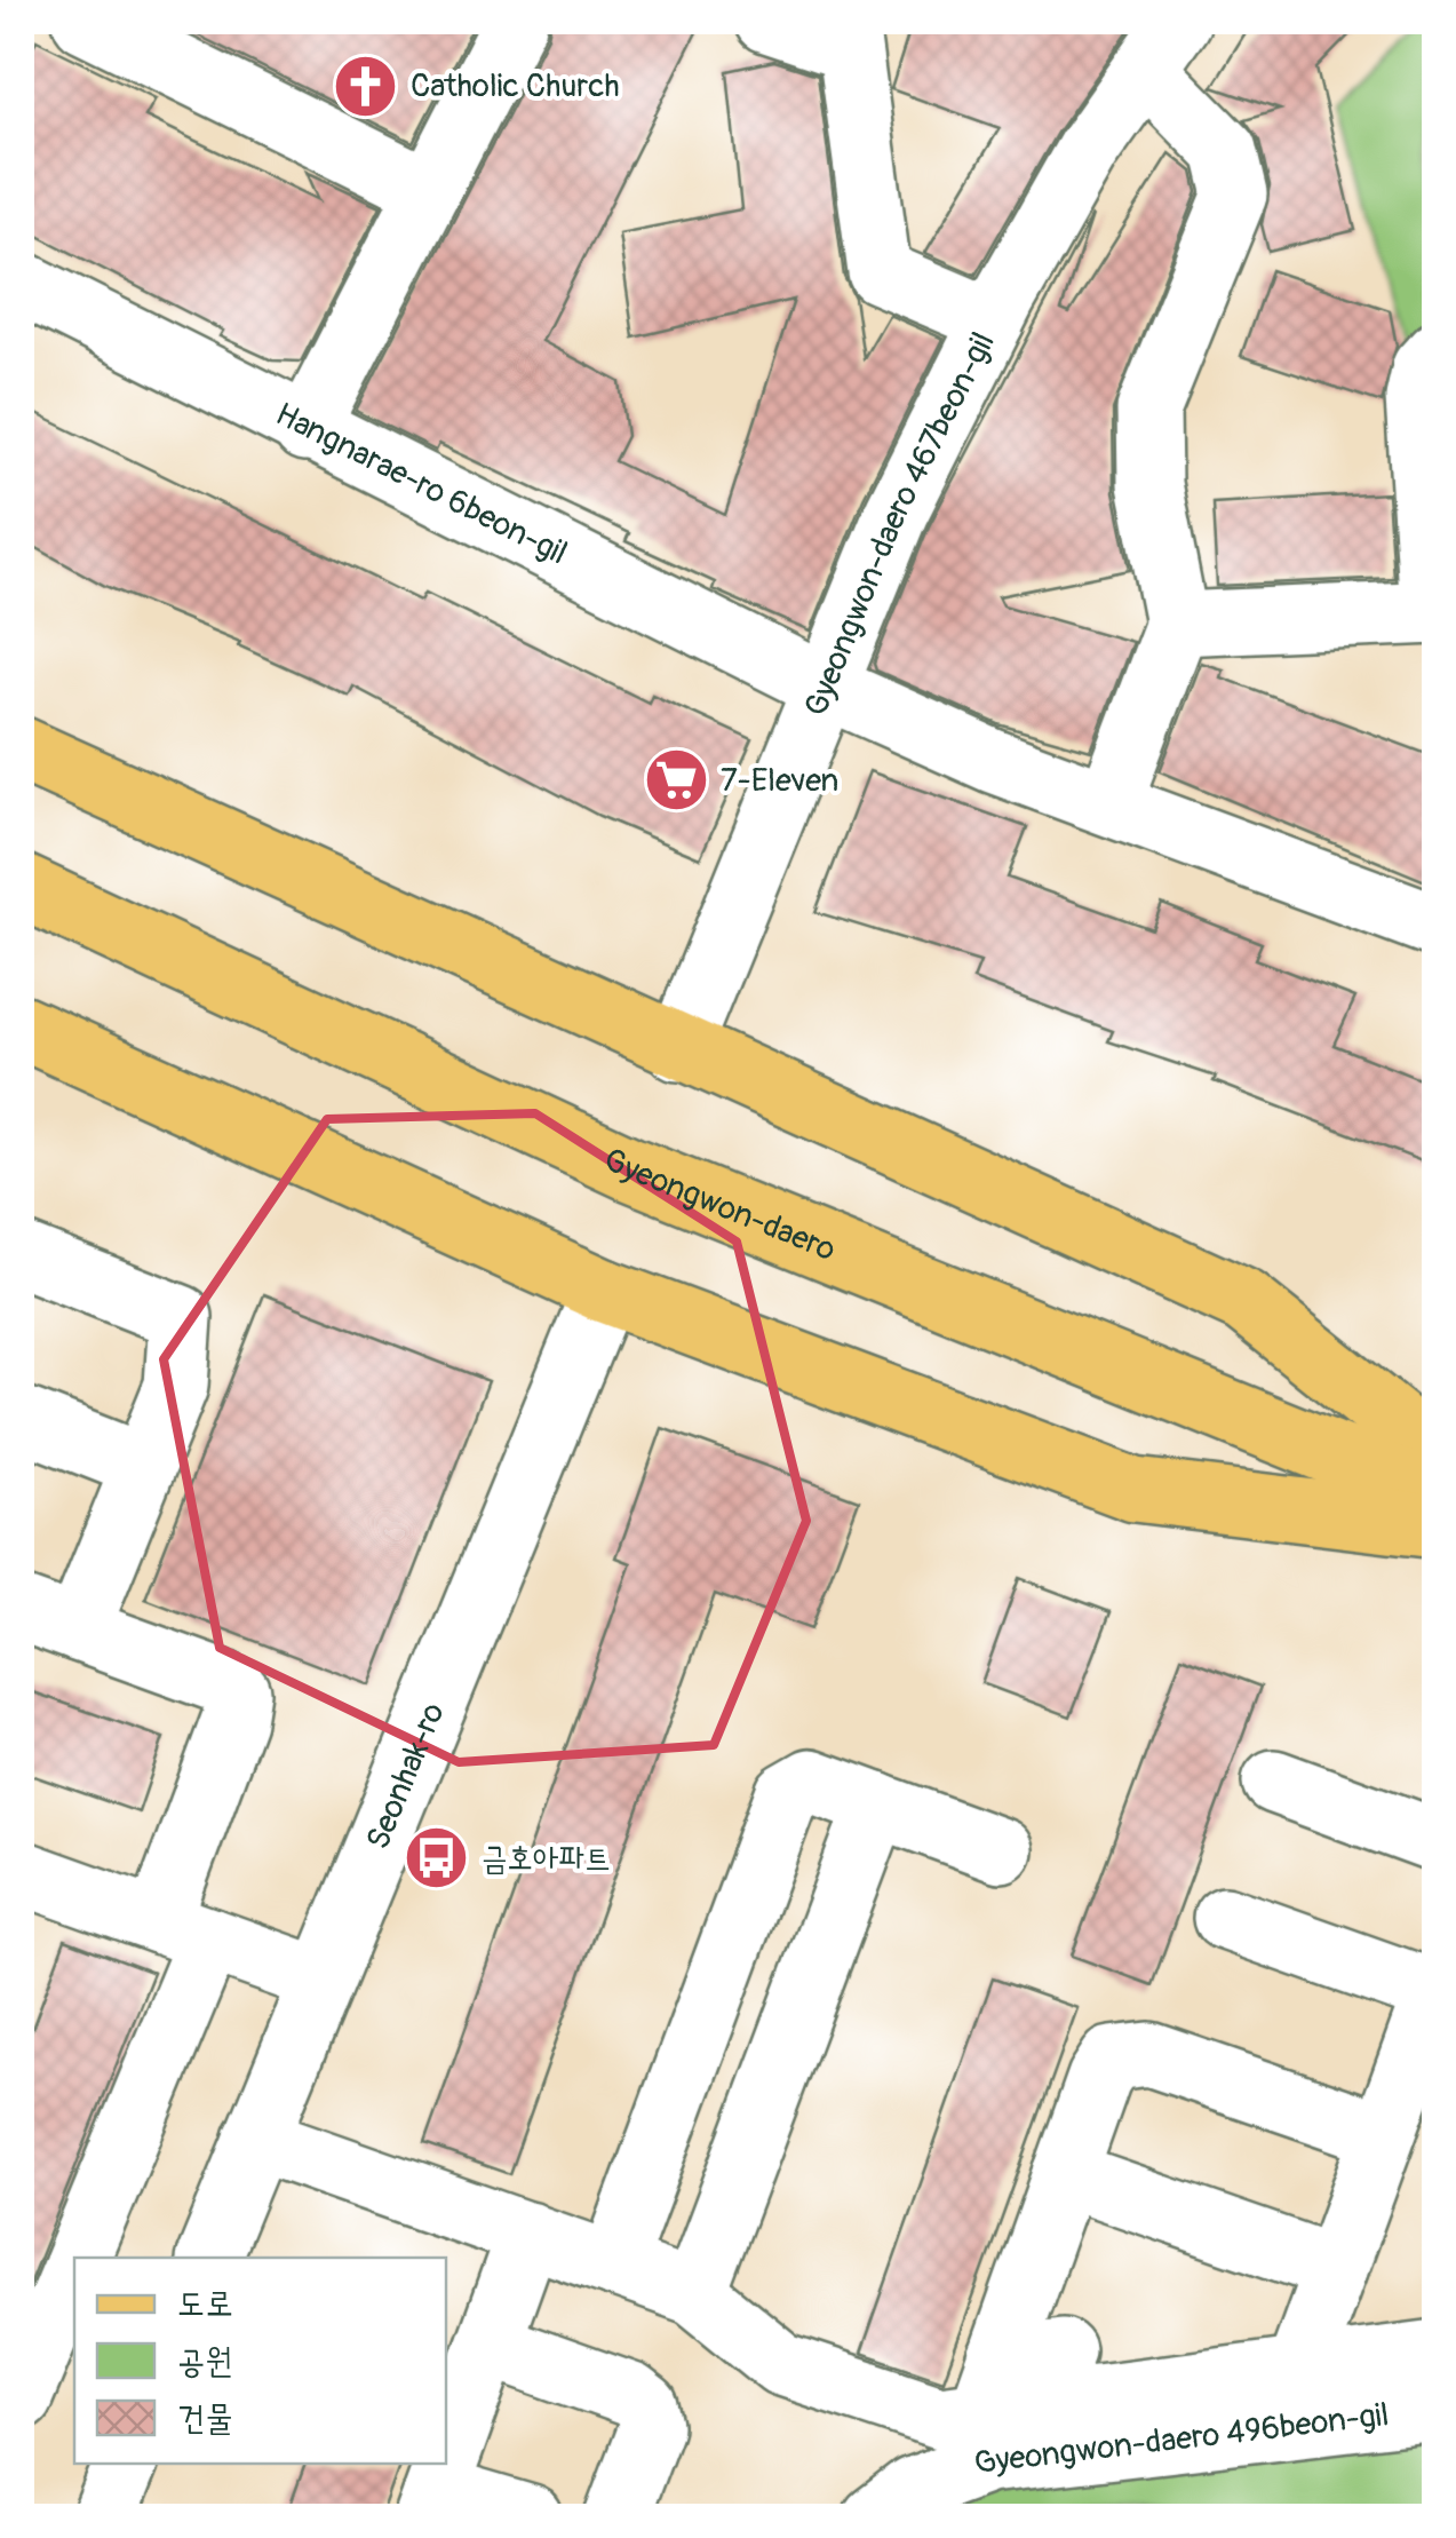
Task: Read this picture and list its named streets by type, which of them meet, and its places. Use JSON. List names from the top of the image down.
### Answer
{
  "streets": {
    "main road": ["Gyeongwon-daero"],
    "street": [
      "Hangnarae-ro 6beon-gil",
      "Gyeongwon-daero 467beon-gil",
      "Seonhak-ro",
      "Gyeongwon-daero 496beon-gil"
    ]
  },
  "crossings": [
    ["Hangnarae-ro 6beon-gil", "Gyeongwon-daero 467beon-gil"]
  ],
  "places": {
    "church": ["Catholic Church"],
    "supermarket": ["7-Eleven"],
    "bus stop": ["금호아파트"]
  },
  "legend": ["도로", "공원", "건물"]
}
